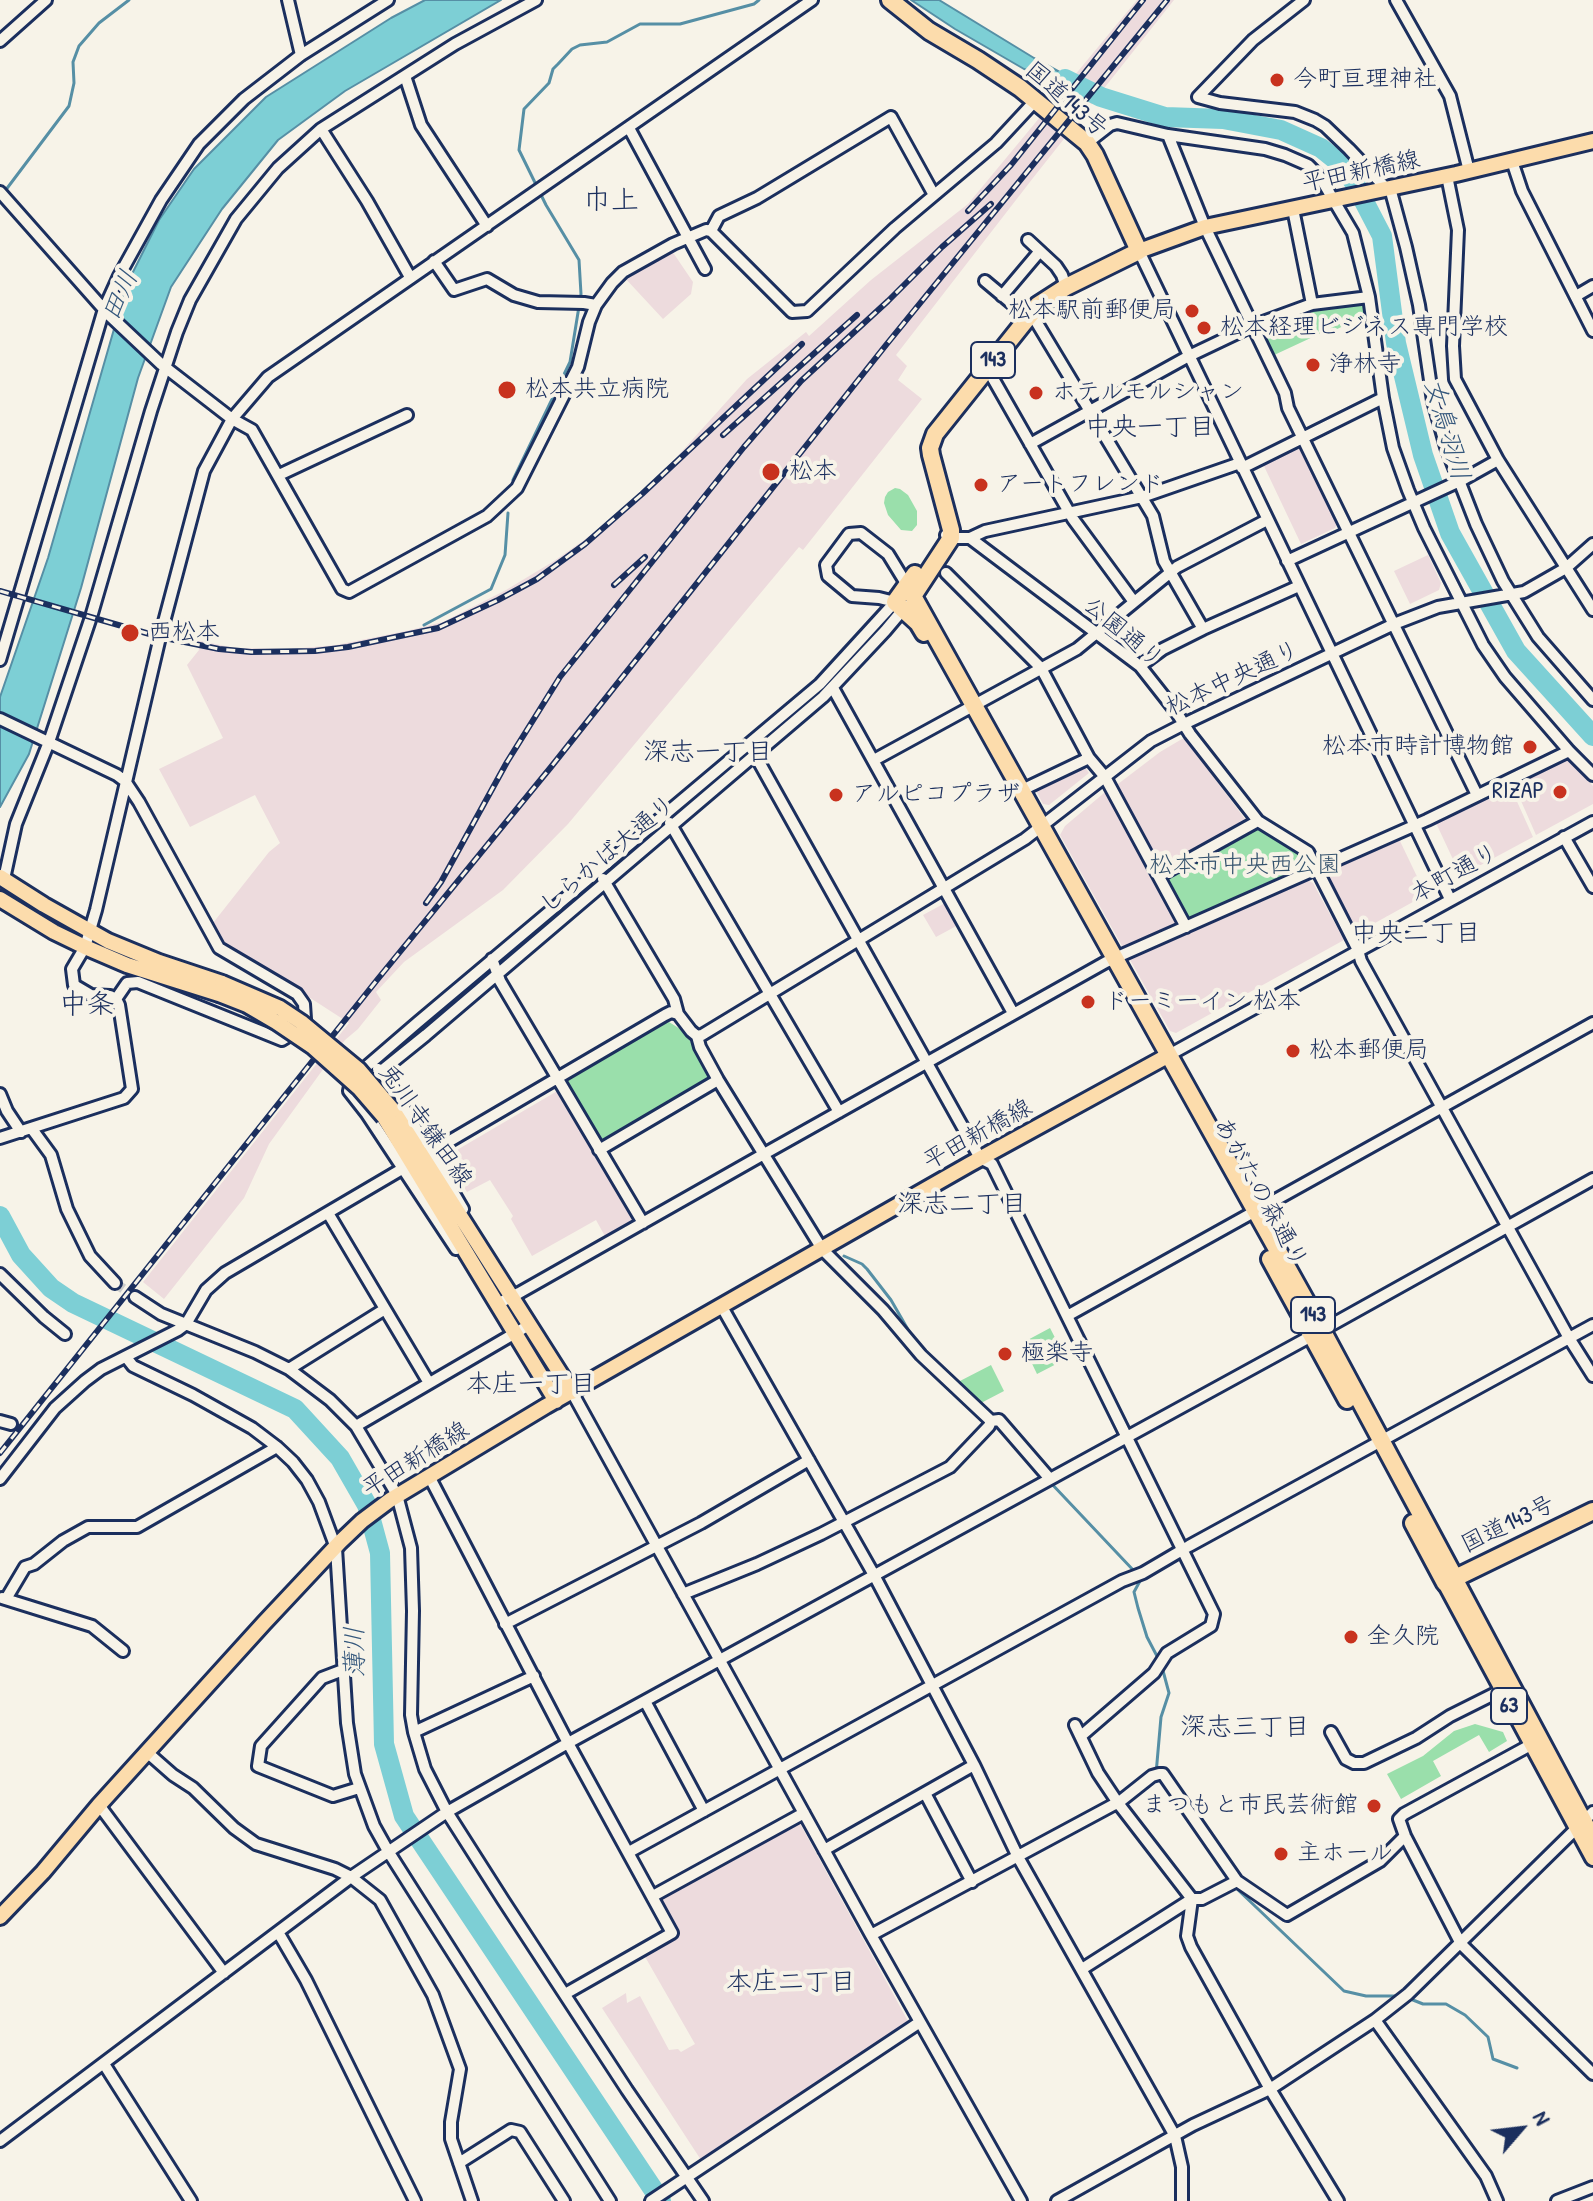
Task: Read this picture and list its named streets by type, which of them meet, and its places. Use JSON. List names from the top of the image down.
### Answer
{
  "streets": {
    "highway": ["国道143号", "143", "あがたの森通り"],
    "main road": ["平田新橋線", "兎川寺鎌田線", "63"],
    "street": [
      "公園通り",
      "松本中央通り",
      "しらかば大通り",
      "本町通り"
    ]
  },
  "crossings": [
    ["国道143号", "平田新橋線"],
    ["国道143号", "143"],
    ["国道143号", "あがたの森通り"],
    ["平田新橋線", "143"],
    ["平田新橋線", "本町通り"],
    ["平田新橋線", "兎川寺鎌田線"],
    ["平田新橋線", "あがたの森通り"],
    ["公園通り", "松本中央通り"],
    ["公園通り", "本町通り"],
    ["松本中央通り", "あがたの森通り"],
    ["しらかば大通り", "あがたの森通り"],
    ["本町通り", "あがたの森通り"]
  ],
  "districts": [
    "巾上",
    "中央一丁目",
    "深志一丁目",
    "中央二丁目",
    "中条",
    "深志二丁目",
    "本庄一丁目",
    "深志三丁目",
    "本庄二丁目"
  ],
  "water": ["田川", "女鳥羽川", "薄川"],
  "parks": ["松本市中央西公園"],
  "places": [
    "今町亘理神社",
    "松本駅前郵便局",
    "松本経理ビジネス専門学校",
    "浄林寺",
    "松本共立病院",
    "ホテルモルシャン",
    "松本",
    "アートフレンド",
    "西松本",
    "松本市時計博物館",
    "RIZAP",
    "アルピコプラザ",
    "ドーミーイン 松本",
    "松本郵便局",
    "極楽寺",
    "全久院",
    "まつもと市民芸術館",
    "主ホール"
  ],
  "north": "top right"
}
